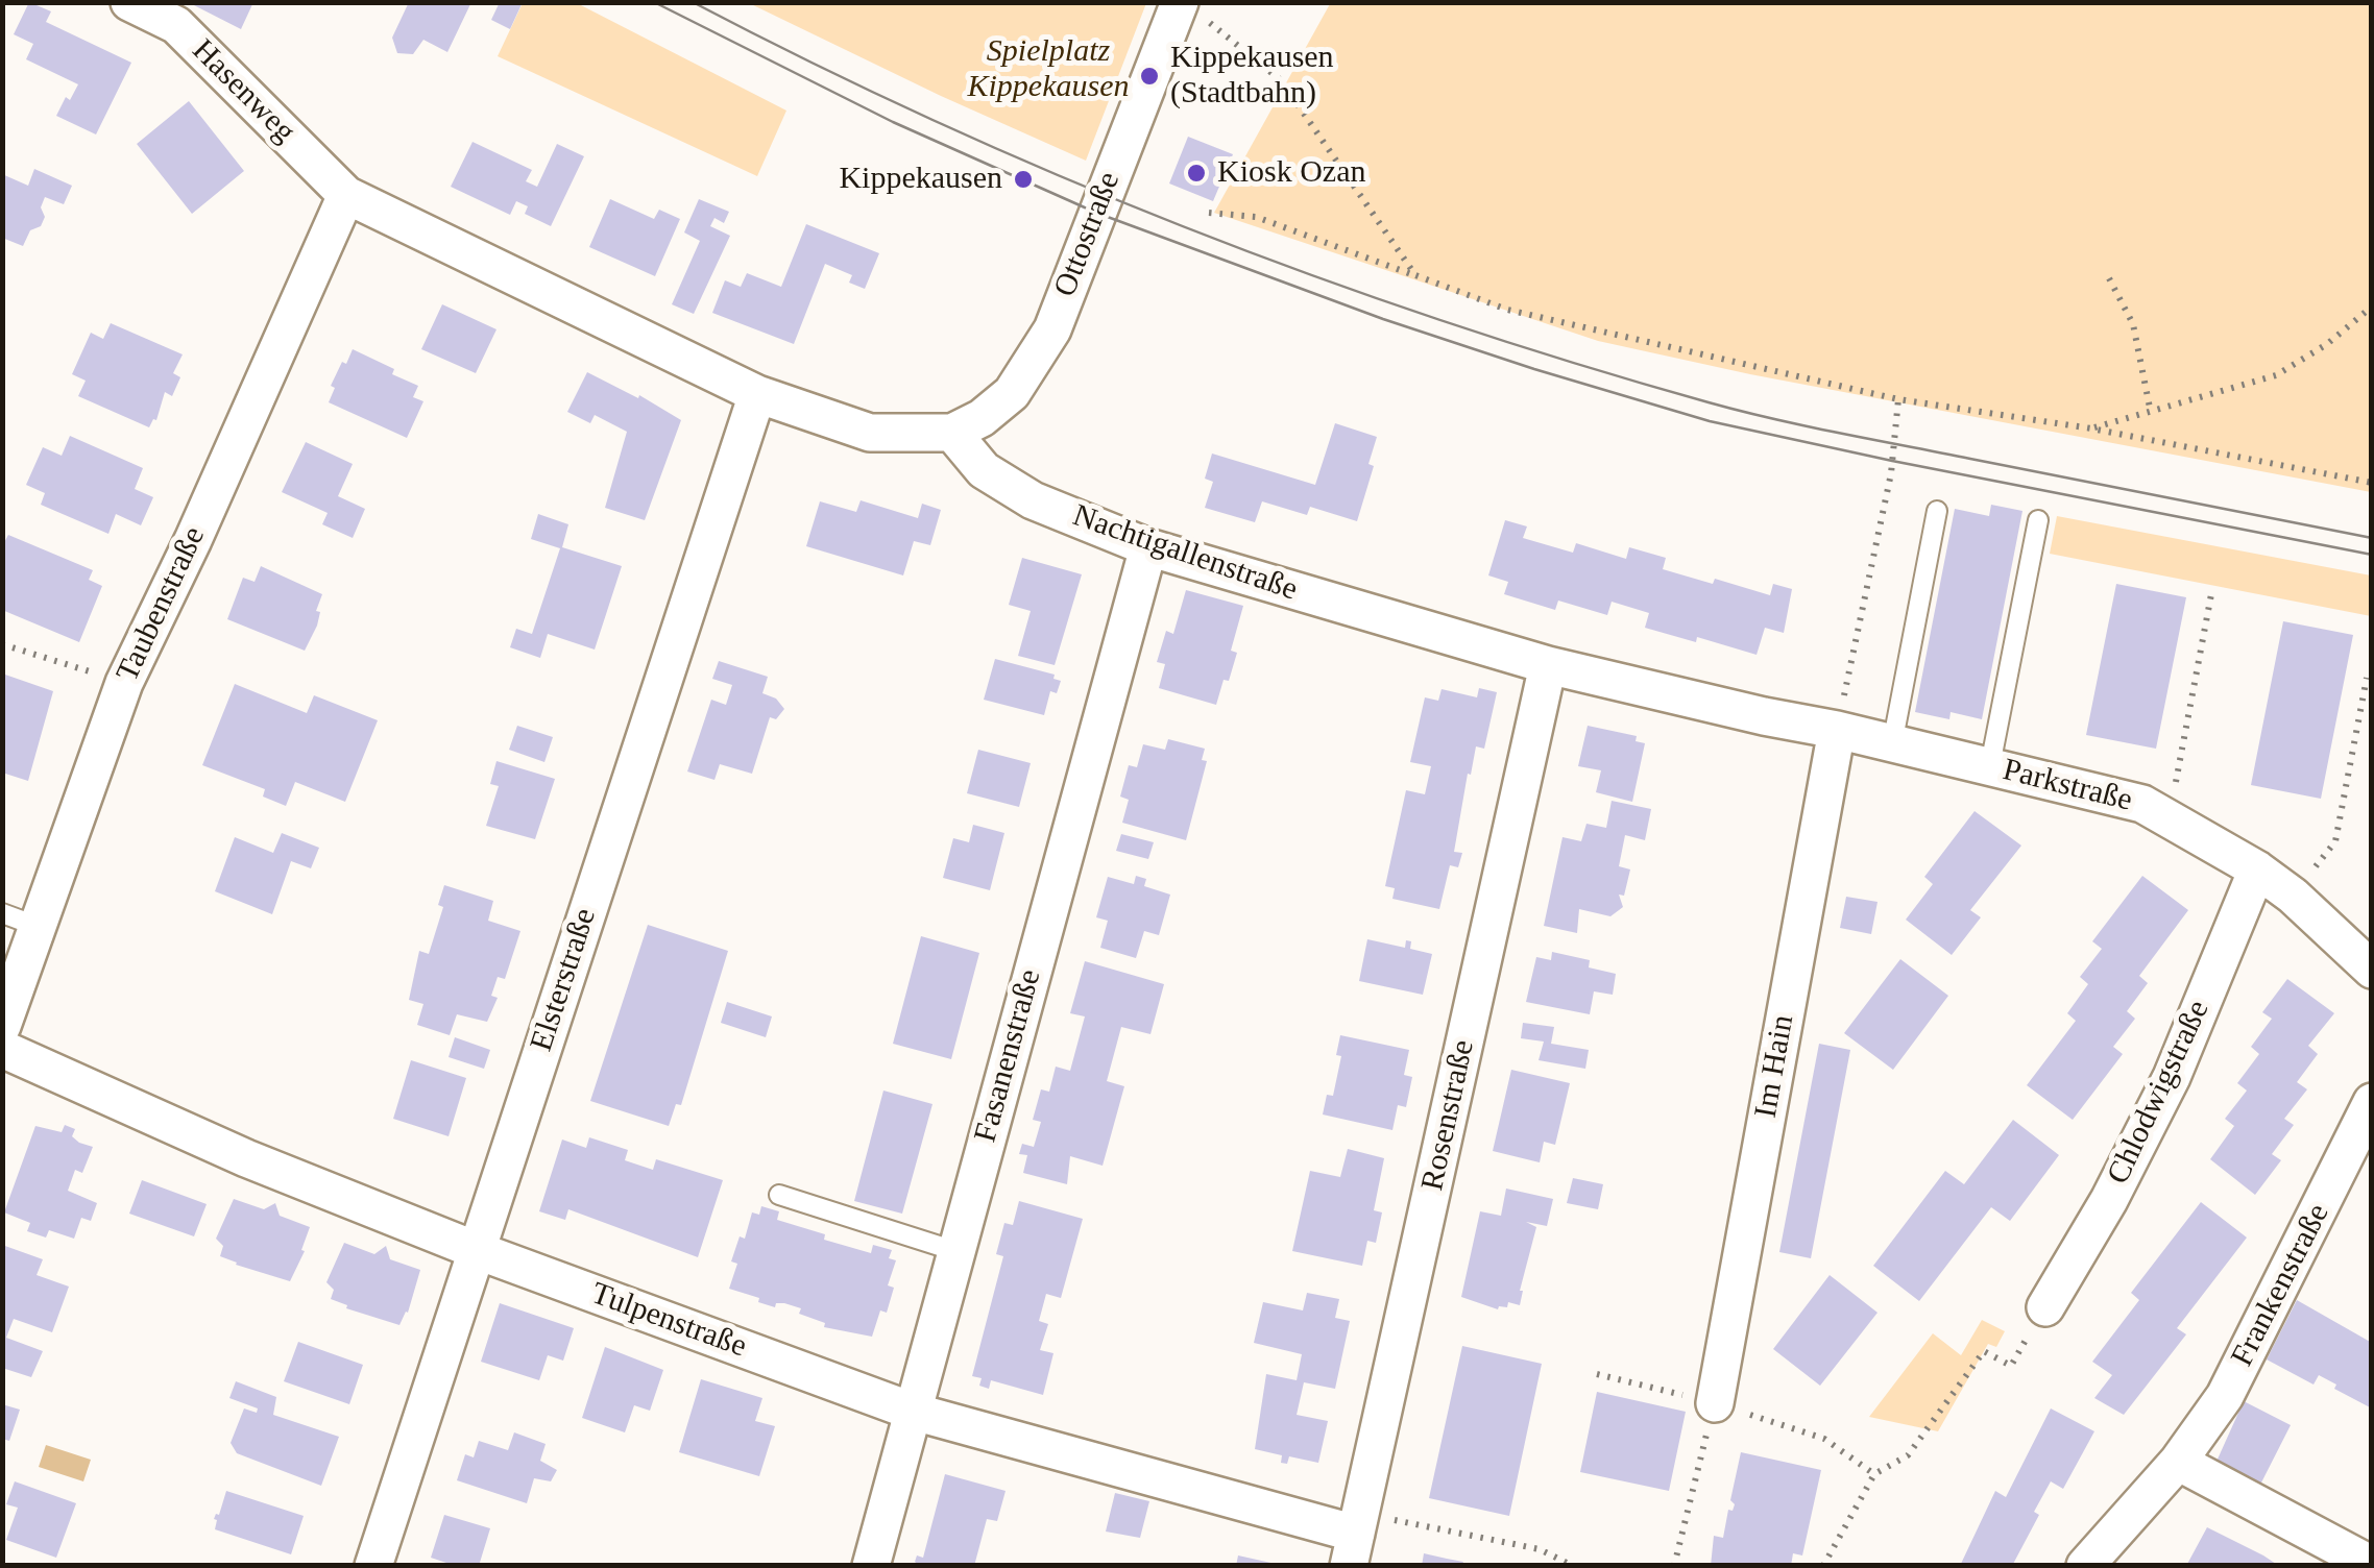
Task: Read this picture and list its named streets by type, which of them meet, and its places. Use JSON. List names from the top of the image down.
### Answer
{
  "streets": {
    "street": [
      "Hasenweg",
      "Ottostraße",
      "Nachtigallenstraße",
      "Taubenstraße",
      "Parkstraße",
      "Elsterstraße",
      "Fasanenstraße",
      "Im Hain",
      "Chlodwigstraße",
      "Rosenstraße",
      "Frankenstraße",
      "Tulpenstraße"
    ]
  },
  "crossings": [
    ["Hasenweg", "Taubenstraße"],
    ["Ottostraße", "Nachtigallenstraße"],
    ["Nachtigallenstraße", "Parkstraße"],
    ["Nachtigallenstraße", "Fasanenstraße"],
    ["Nachtigallenstraße", "Im Hain"],
    ["Nachtigallenstraße", "Rosenstraße"],
    ["Parkstraße", "Im Hain"],
    ["Parkstraße", "Chlodwigstraße"],
    ["Elsterstraße", "Tulpenstraße"],
    ["Fasanenstraße", "Tulpenstraße"],
    ["Rosenstraße", "Tulpenstraße"]
  ],
  "parks": ["Spielplatz Kippekausen"],
  "places": ["Kippekausen (Stadtbahn)", "Kiosk Ozan", "Kippekausen"]
}
